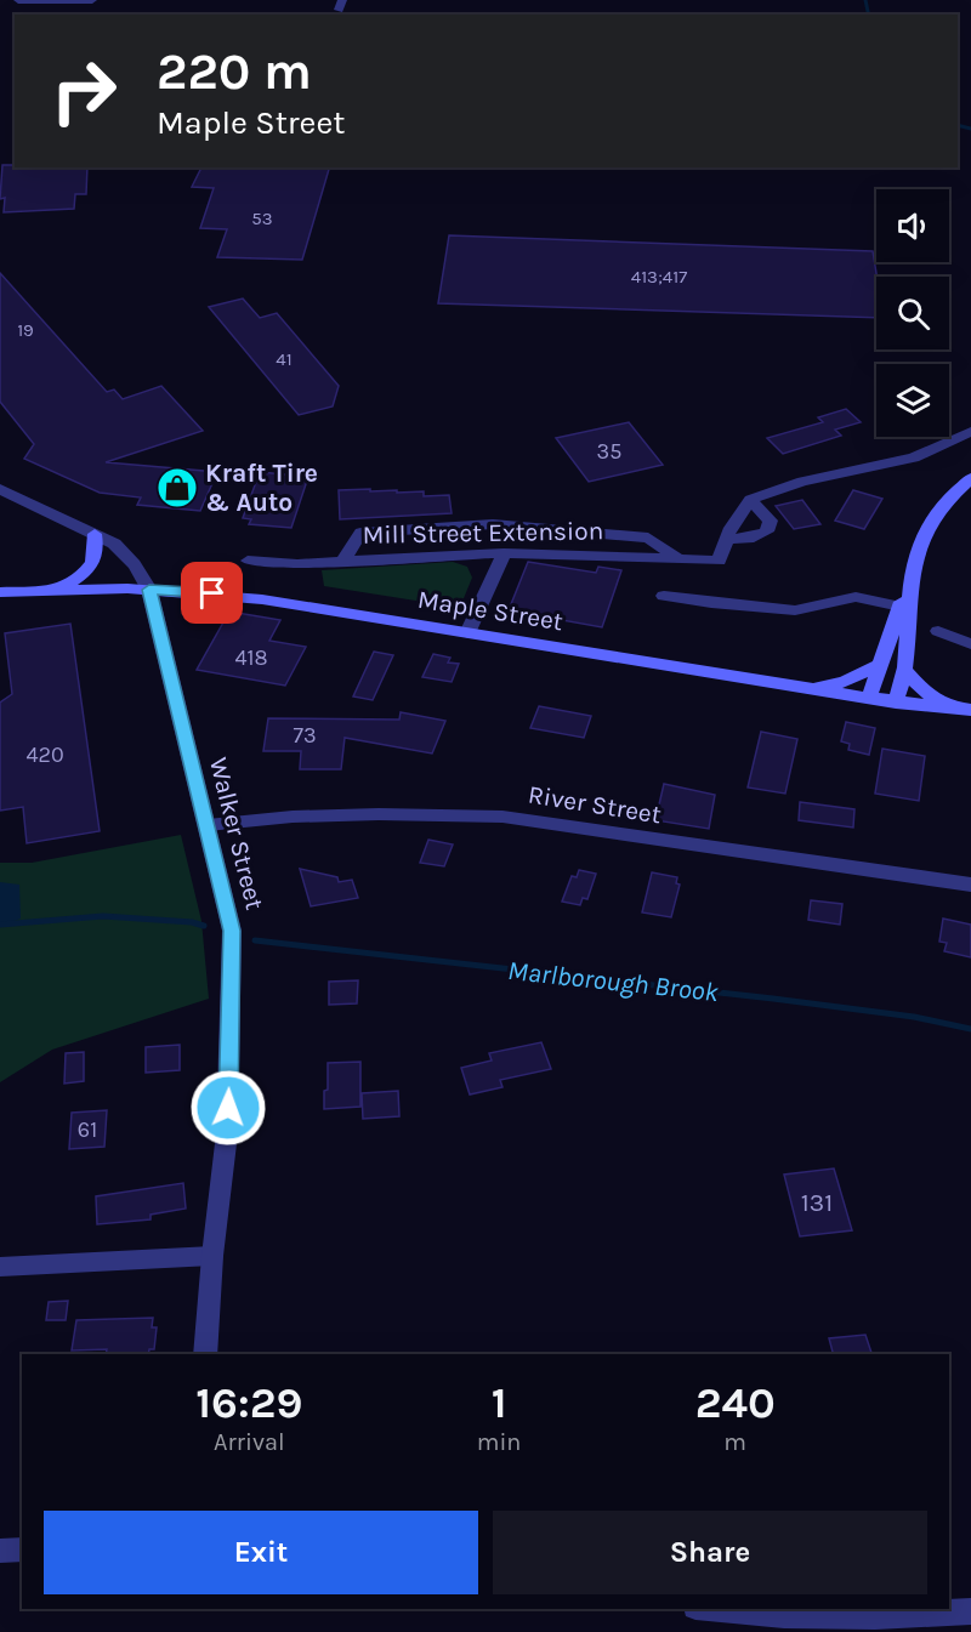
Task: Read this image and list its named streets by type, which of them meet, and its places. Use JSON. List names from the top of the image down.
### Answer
{
  "streets": {
    "main road": ["Maple Street"],
    "street": ["Mill Street Extension", "River Street", "Walker Street"]
  },
  "crossings": [
    ["Maple Street", "Walker Street"],
    ["River Street", "Walker Street"]
  ],
  "water": ["Marlborough Brook"],
  "places": {
    "shop": ["Kraft Tire & Auto"]
  },
  "house_numbers": [
    "53",
    "413;417",
    "19",
    "41",
    "35",
    "418",
    "73",
    "420",
    "61",
    "131"
  ],
  "page": {
    "turn": ["220 m", "Maple Street"],
    "eta": [
      "16:29",
      "Arrival",
      "1",
      "min",
      "240",
      "m"
    ],
    "buttons": ["Exit", "Share"]
  }
}
